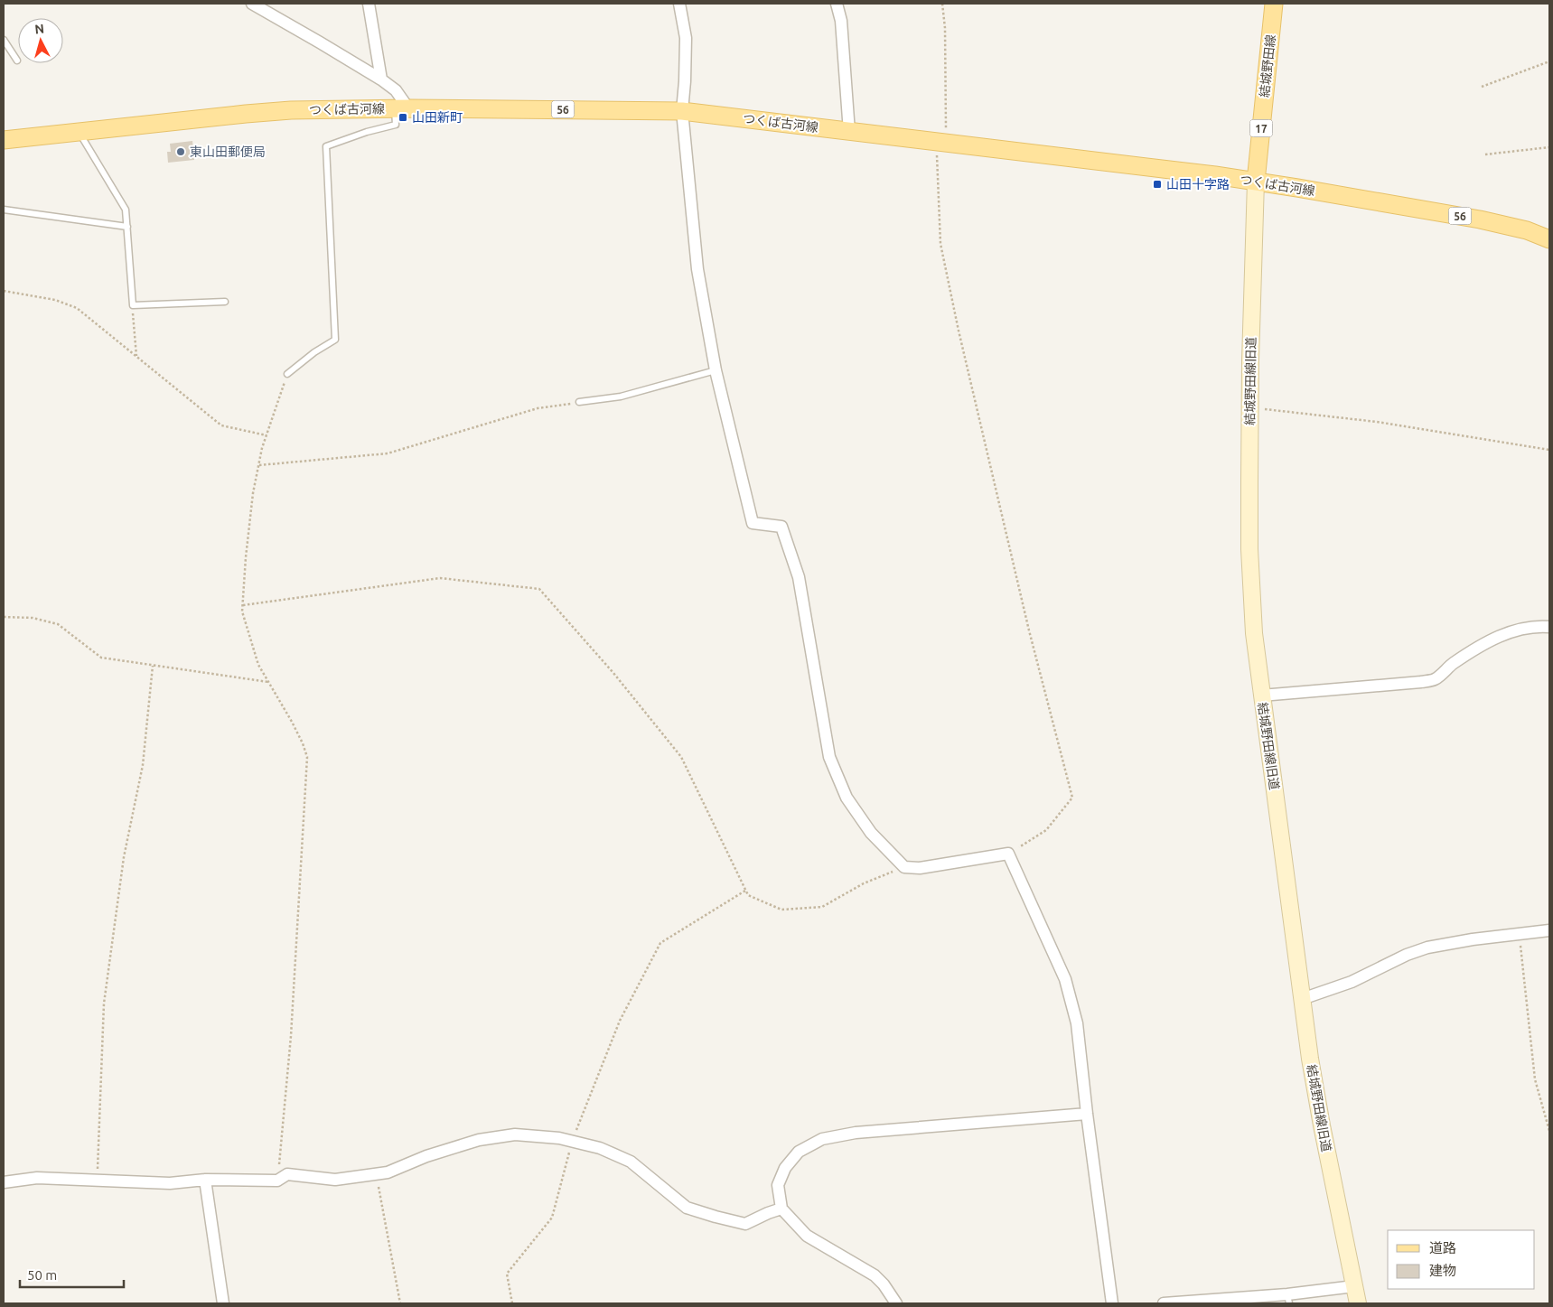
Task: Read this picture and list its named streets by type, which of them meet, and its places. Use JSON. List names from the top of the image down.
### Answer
{
  "streets": {
    "main road": [
      "結城野田線",
      "つくば古河線",
      "56",
      "17"
    ],
    "street": ["結城野田線旧道"]
  },
  "crossings": [
    ["結城野田線", "つくば古河線"],
    ["結城野田線", "結城野田線旧道"],
    ["つくば古河線", "結城野田線旧道"]
  ],
  "places": {
    "transit": ["山田新町", "山田十字路"],
    "other": ["東山田郵便局"]
  },
  "legend": ["道路", "建物"],
  "scale_bar": "50 m",
  "north": "top"
}
